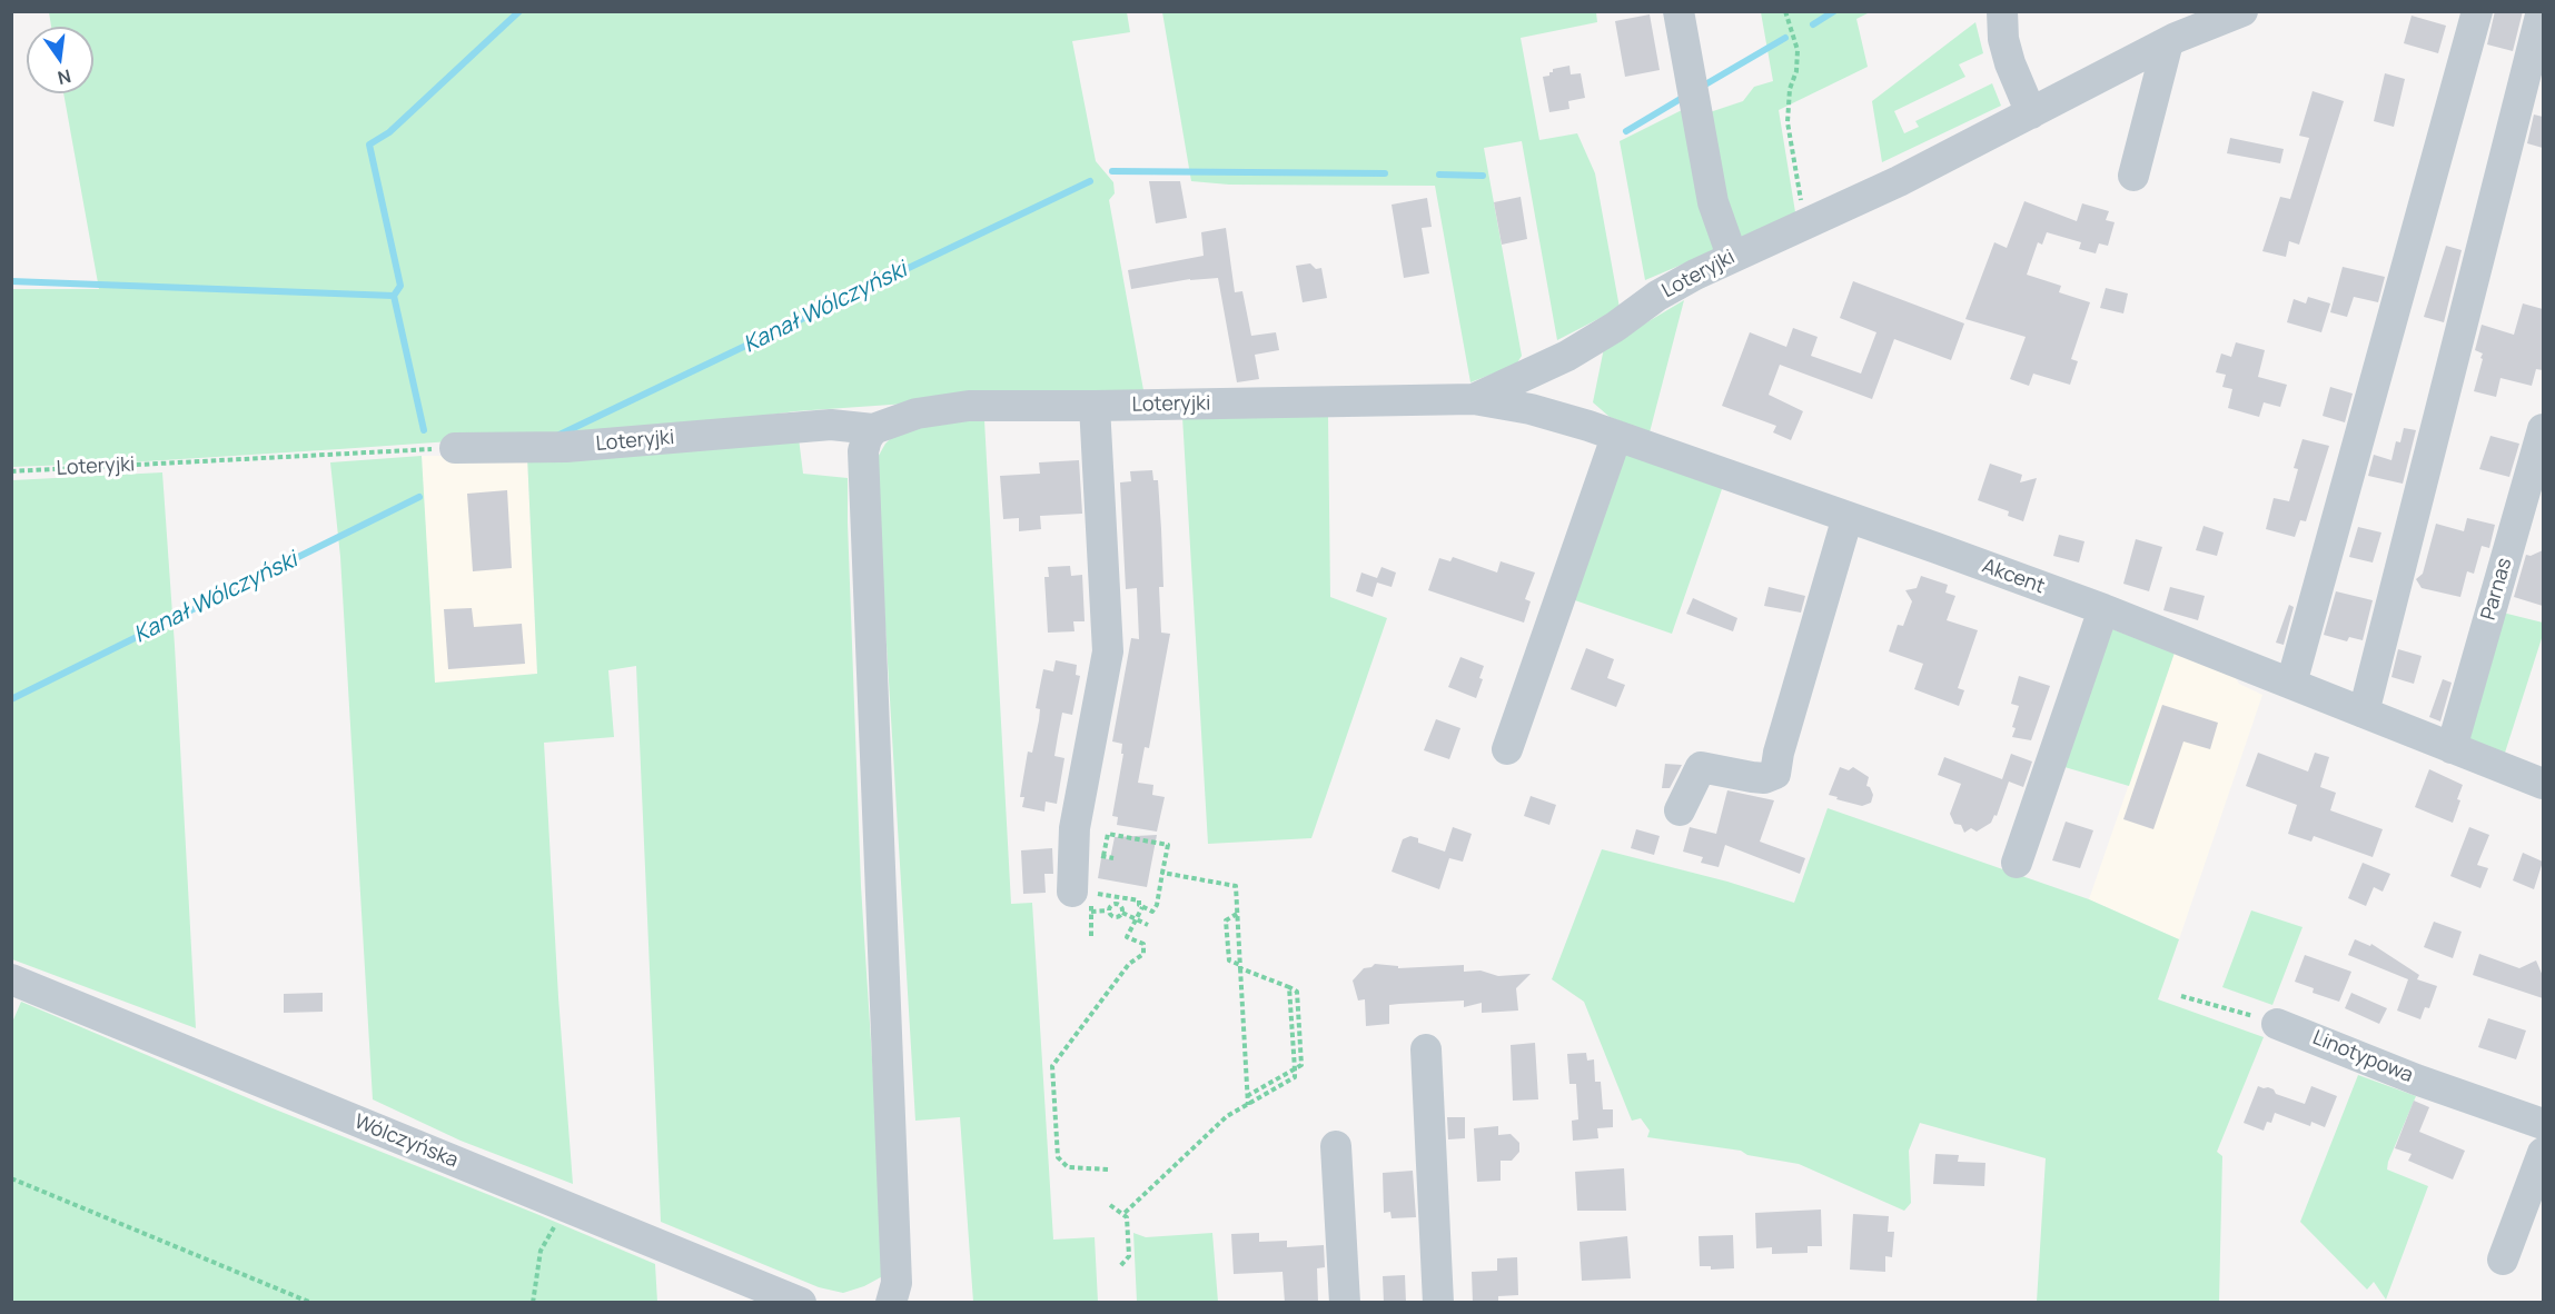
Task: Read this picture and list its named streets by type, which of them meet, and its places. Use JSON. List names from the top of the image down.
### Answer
{
  "streets": {
    "street": [
      "Loteryjki",
      "Akcent",
      "Parnas",
      "Linotypowa",
      "Wólczyńska"
    ]
  },
  "crossings": [
    ["Loteryjki", "Akcent"],
    ["Akcent", "Parnas"]
  ],
  "water": ["Kanał Wólczyński"],
  "north": "bottom"
}
